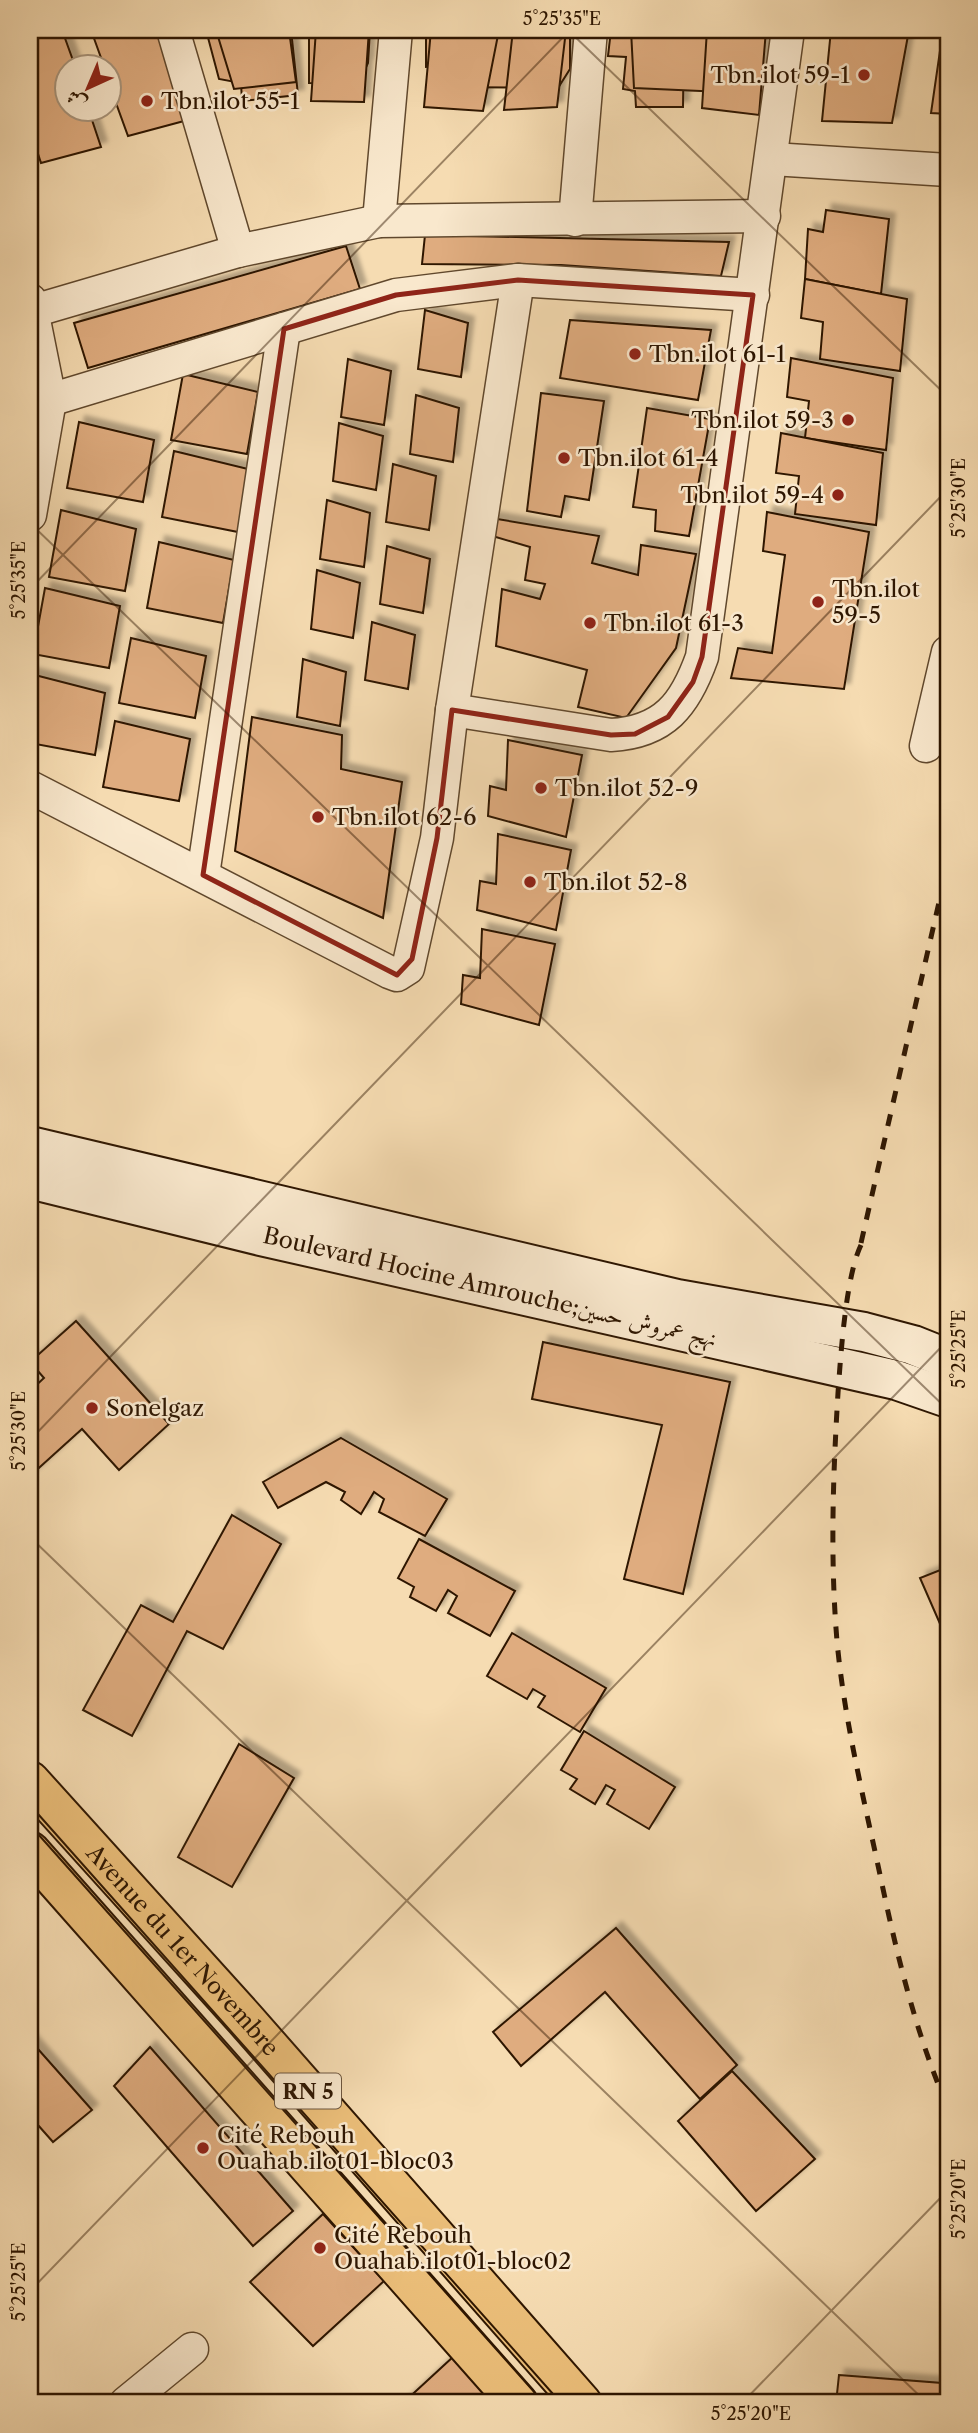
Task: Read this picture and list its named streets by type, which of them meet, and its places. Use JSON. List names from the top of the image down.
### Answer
{
  "streets": {
    "main road": ["Boulevard Hocine Amrouche;نهج عمروش حسين", "Avenue du 1er Novembre", "RN 5"]
  },
  "places": [
    "Tbn.ilot 59-1",
    "Tbn.ilot 55-1",
    "Tbn.ilot 61-1",
    "Tbn.ilot 59-3",
    "Tbn.ilot 61-4",
    "Tbn.ilot 59-4",
    "Tbn.ilot 59-5",
    "Tbn.ilot 61-3",
    "Tbn.ilot 52-9",
    "Tbn.ilot 62-6",
    "Tbn.ilot 52-8",
    "Sonelgaz",
    "Cité Rebouh Ouahab.ilot01-bloc03",
    "Cité Rebouh Ouahab.ilot01-bloc02"
  ],
  "north": "bottom left",
  "coordinates": [
    "5°25'35\"E",
    "5°25'30\"E",
    "5°25'25\"E",
    "5°25'20\"E"
  ]
}
